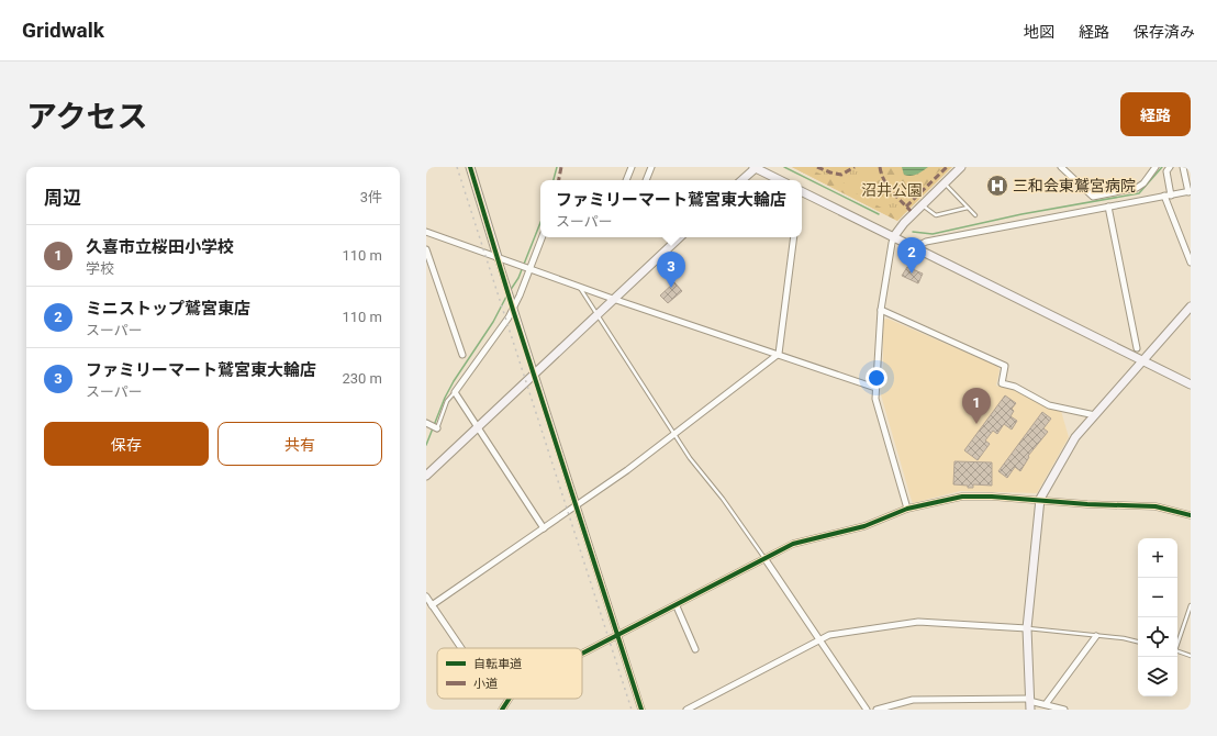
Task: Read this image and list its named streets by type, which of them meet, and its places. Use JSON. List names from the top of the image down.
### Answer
{
  "parks": ["沼井公園"],
  "places": {
    "hospital": ["三和会東鷲宮病院"]
  },
  "legend": ["自転車道", "小道"],
  "page": {
    "header": "Gridwalk",
    "nav": ["地図", "経路", "保存済み"],
    "title": "アクセス",
    "buttons": [
      "経路",
      ["保存", "共有"]
    ],
    "heading": ["周辺", "3件"],
    "popup": ["ファミリーマート鷲宮東大輪店", "スーパー"],
    "list": [
      {
        "mark": "1",
        "name": "久喜市立桜田小学校",
        "note": "学校",
        "value": "110 m"
      },
      {
        "mark": "2",
        "name": "ミニストップ鷲宮東店",
        "note": "スーパー",
        "value": "110 m"
      },
      {
        "mark": "3",
        "name": "ファミリーマート鷲宮東大輪店",
        "note": "スーパー",
        "value": "230 m"
      }
    ],
    "pins": ["2", "3", "1"],
    "map_buttons": ["+", "−"]
  }
}
